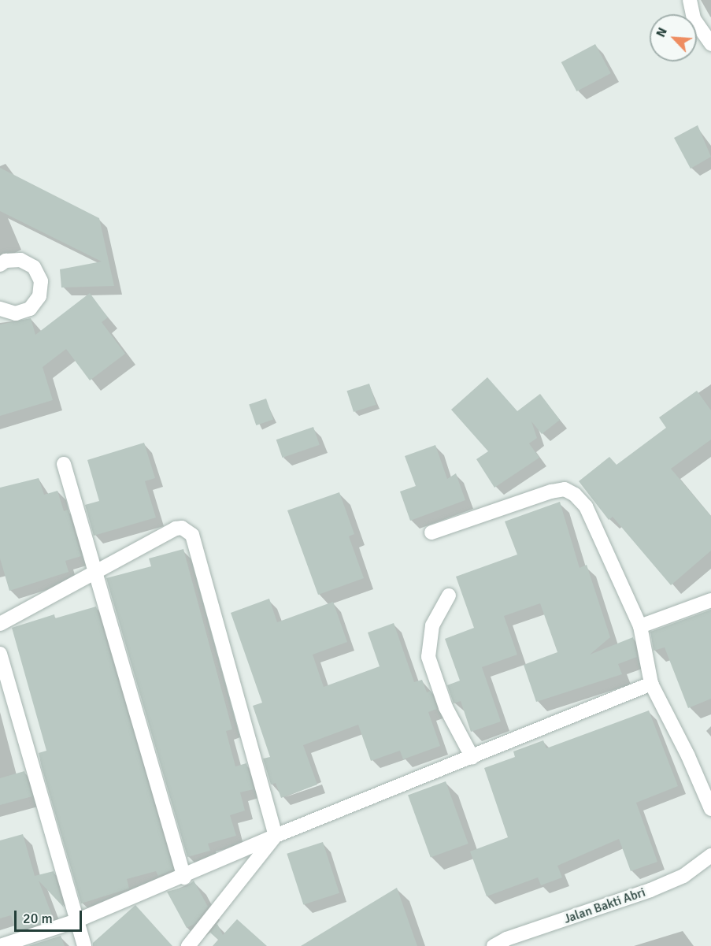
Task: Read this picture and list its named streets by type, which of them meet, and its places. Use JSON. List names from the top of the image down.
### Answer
{
  "streets": {
    "street": ["Jalan Bakti Abri"]
  },
  "scale_bar": "20 m",
  "north": "top left"
}
